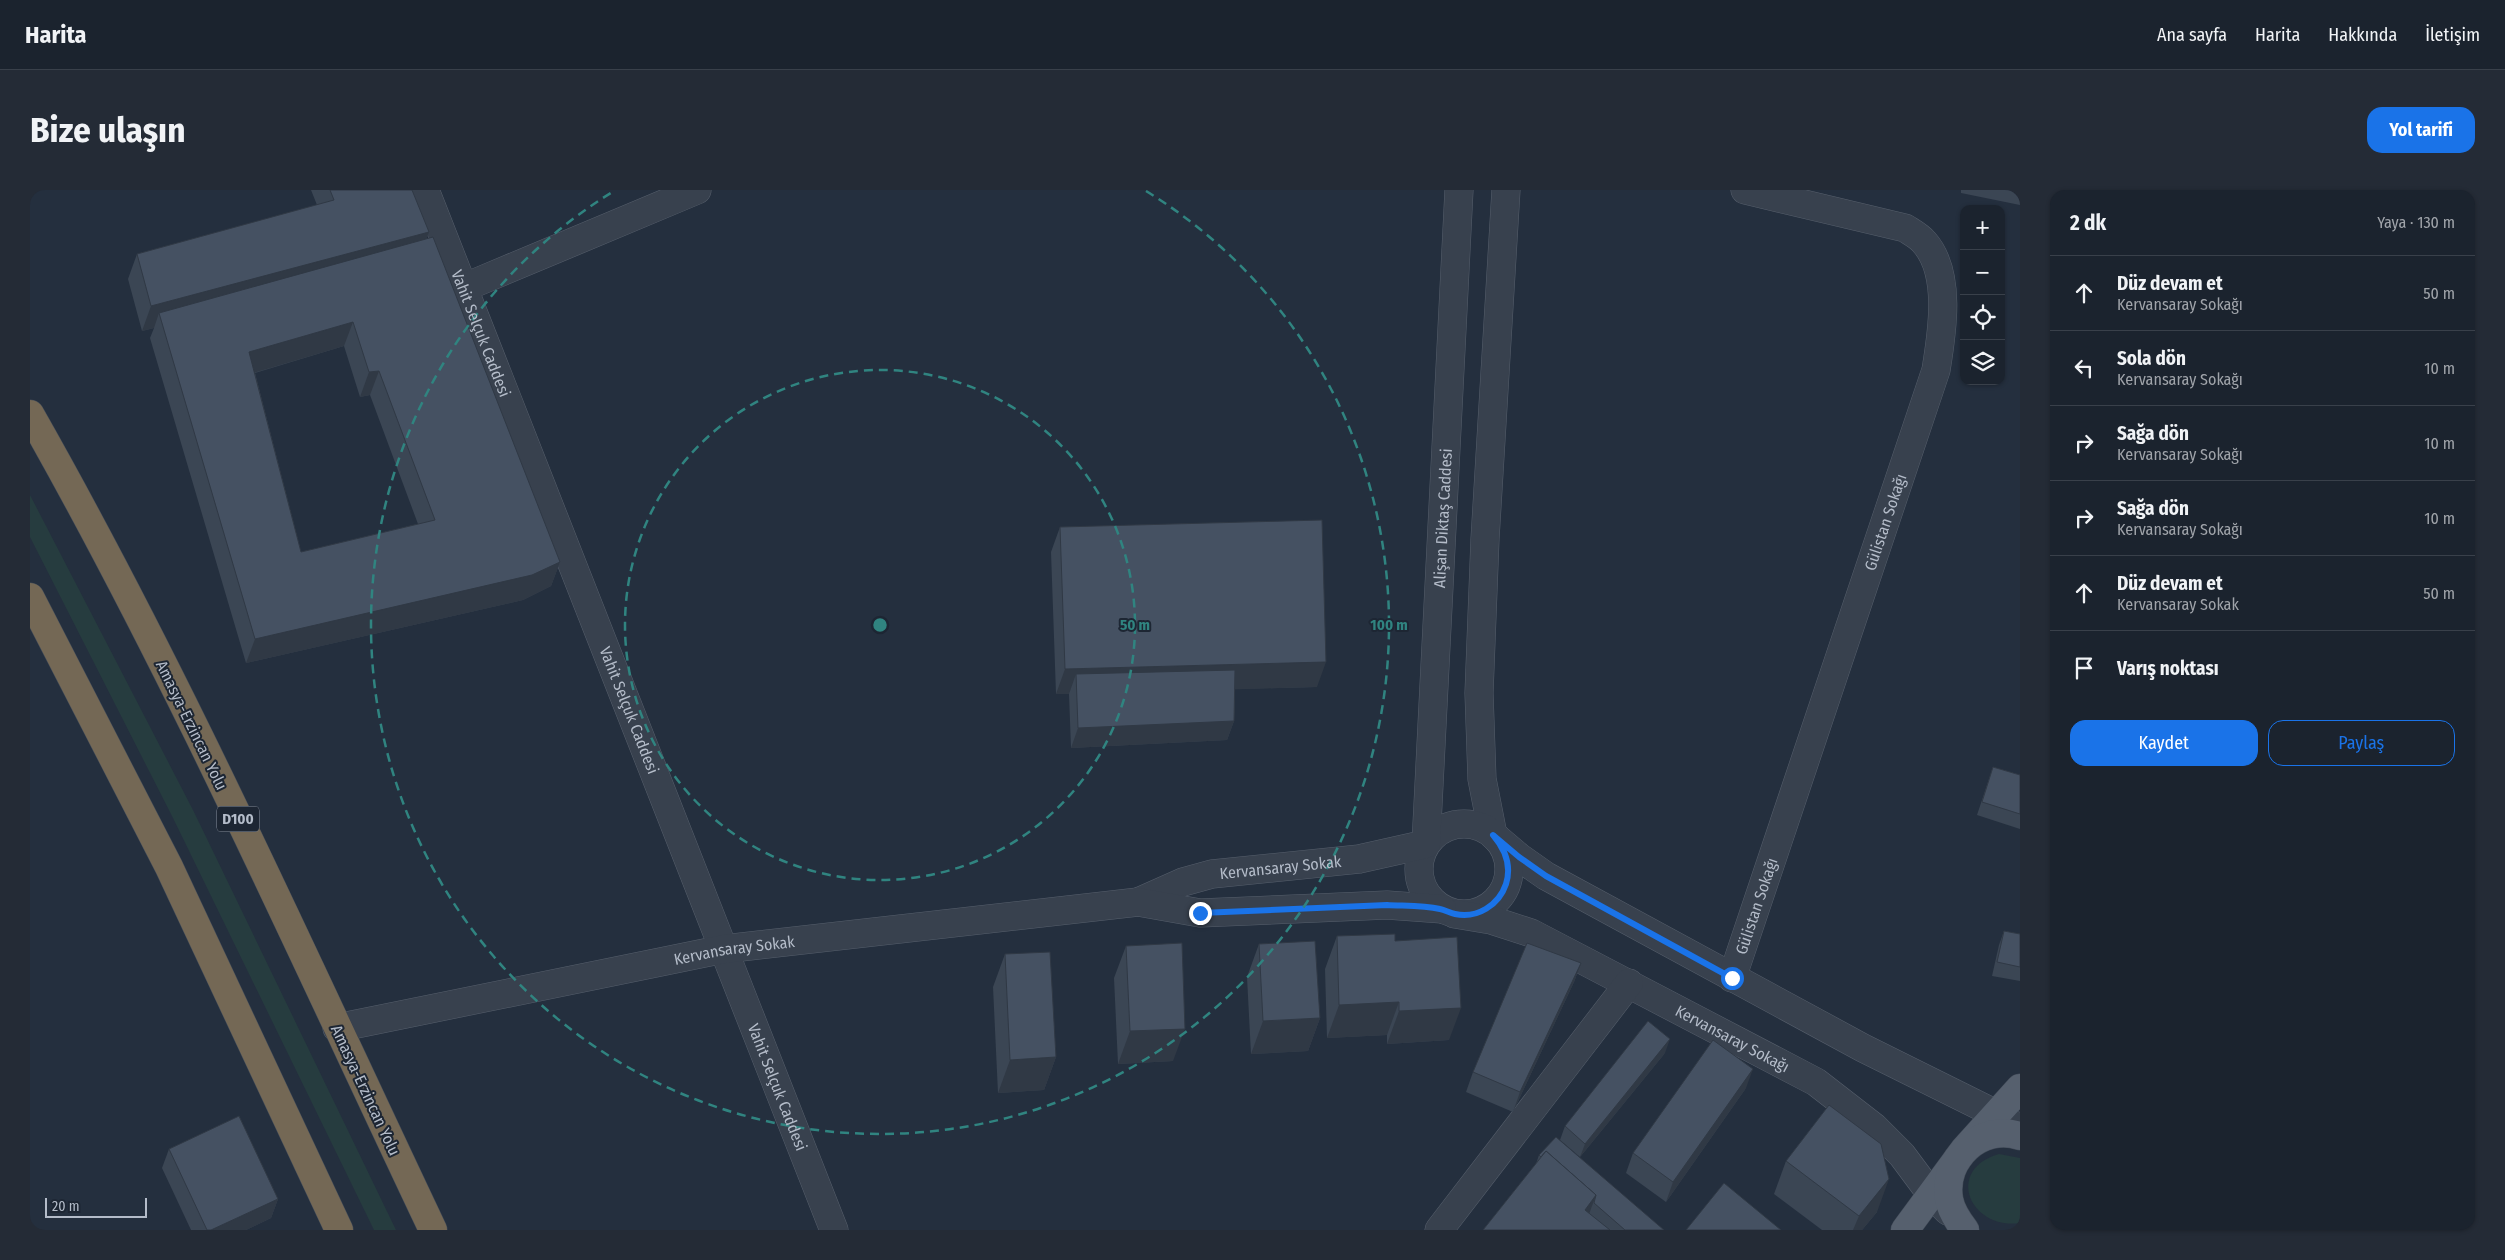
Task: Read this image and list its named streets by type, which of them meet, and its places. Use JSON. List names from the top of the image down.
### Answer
{
  "streets": {
    "highway": ["Amasya-Erzincan Yolu", "D100"],
    "street": [
      "Vahit Selçuk Caddesi",
      "Alişan Diktaş Caddesi",
      "Gülistan Sokağı",
      "Kervansaray Sokak",
      "Kervansaray Sokağı"
    ]
  },
  "crossings": [
    ["Vahit Selçuk Caddesi", "Kervansaray Sokak"],
    ["Alişan Diktaş Caddesi", "Kervansaray Sokak"],
    ["Alişan Diktaş Caddesi", "Kervansaray Sokağı"],
    ["Amasya-Erzincan Yolu", "Kervansaray Sokak"],
    ["Kervansaray Sokak", "Kervansaray Sokağı"]
  ],
  "scale_bar": "20 m",
  "page": {
    "header": "Harita",
    "nav": [
      "Ana sayfa",
      "Harita",
      "Hakkında",
      "İletişim"
    ],
    "buttons": [
      "Yol tarifi",
      ["Kaydet", "Paylaş"]
    ],
    "title": "Bize ulaşın",
    "heading": ["2 dk", "Yaya · 130 m"],
    "map_buttons": ["+", "−"],
    "list": [
      ["Düz devam et", "Kervansaray Sokağı", "50 m"],
      ["Sola dön", "Kervansaray Sokağı", "10 m"],
      ["Sağa dön", "Kervansaray Sokağı", "10 m"],
      ["Sağa dön", "Kervansaray Sokağı", "10 m"],
      ["Düz devam et", "Kervansaray Sokak", "50 m"],
      "Varış noktası"
    ],
    "scale": "20 m"
  },
  "rings": ["50 m", "100 m"]
}
